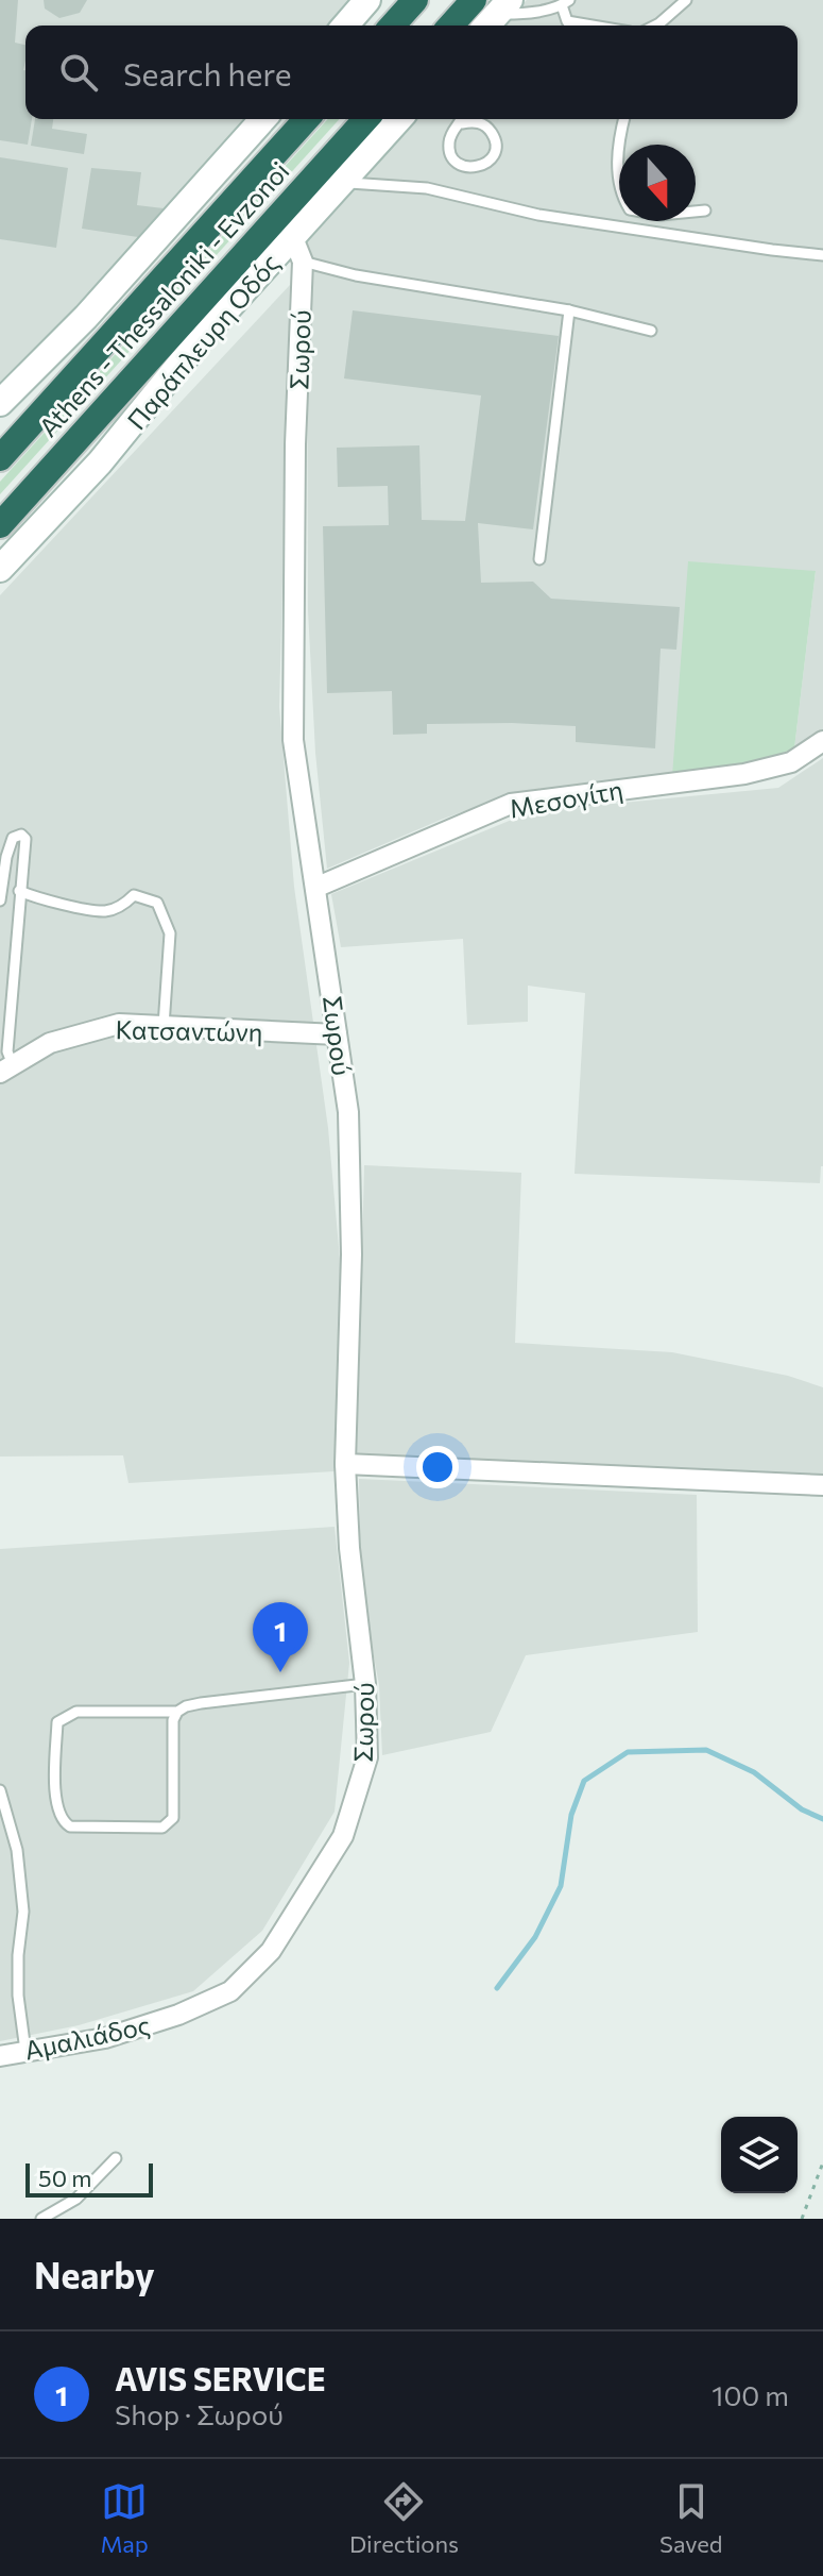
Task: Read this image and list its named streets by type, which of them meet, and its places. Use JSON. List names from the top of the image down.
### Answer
{
  "streets": {
    "highway": ["Athens - Thessaloniki - Evzonoi"],
    "street": [
      "Παράπλευρη Οδός",
      "Σωρού",
      "Μεσογίτη",
      "Κατσαντώνη",
      "Αμαλιάδος"
    ]
  },
  "crossings": [
    ["Παράπλευρη Οδός", "Σωρού"],
    ["Σωρού", "Μεσογίτη"],
    ["Σωρού", "Κατσαντώνη"],
    ["Σωρού", "Αμαλιάδος"]
  ],
  "scale_bar": "50 m",
  "north": "bottom",
  "page": {
    "search": "Search here",
    "pins": "1",
    "scale": "50 m",
    "heading": "Nearby",
    "list": [
      {
        "mark": "1",
        "name": "AVIS SERVICE",
        "note": "Shop · Σωρού",
        "value": "100 m"
      }
    ],
    "nav": ["Map", "Directions", "Saved"]
  }
}
